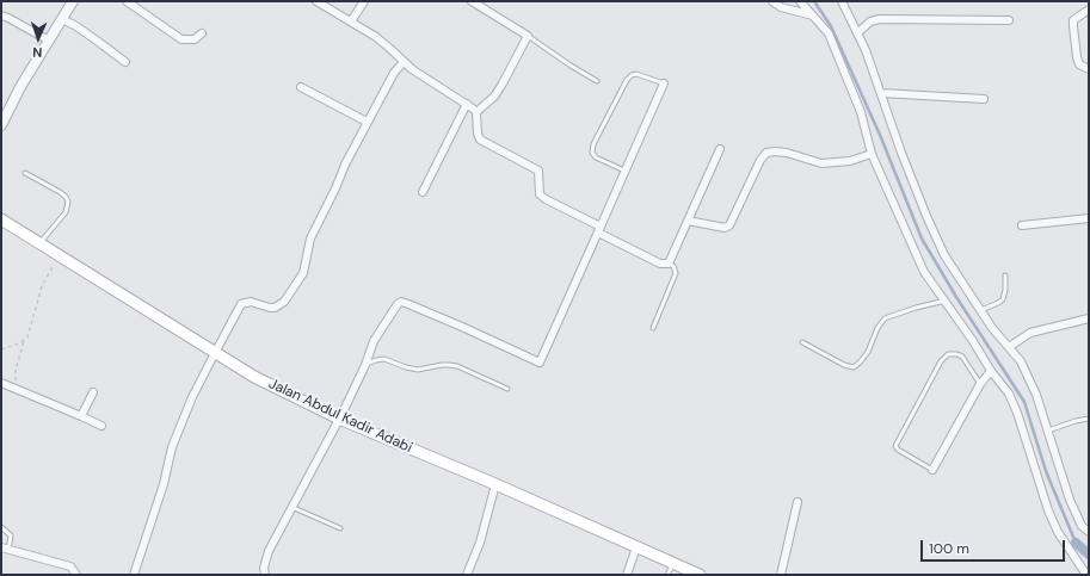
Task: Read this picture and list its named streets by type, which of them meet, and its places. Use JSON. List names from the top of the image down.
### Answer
{
  "streets": {
    "main road": ["Jalan Abdul Kadir Adabi"]
  },
  "scale_bar": "100 m",
  "north": "bottom"
}
